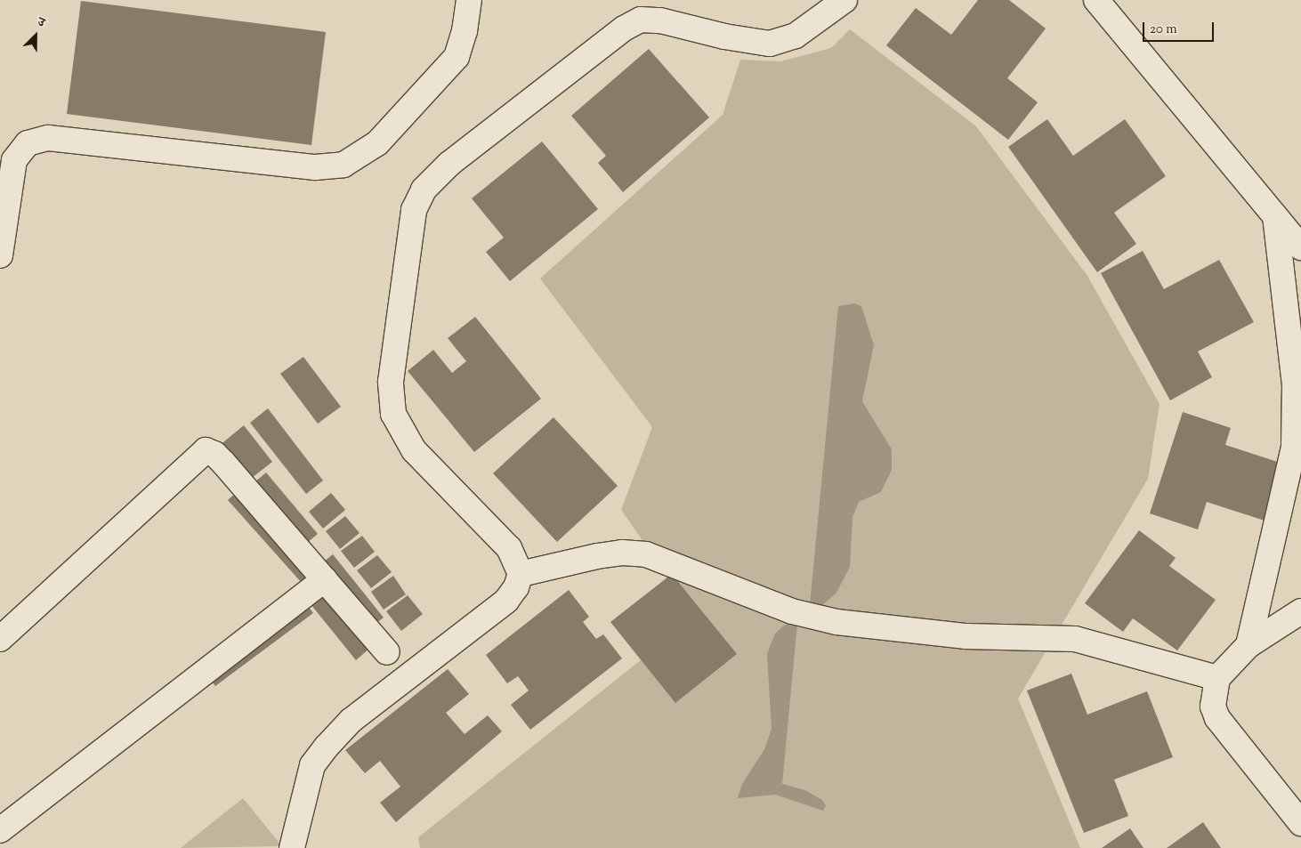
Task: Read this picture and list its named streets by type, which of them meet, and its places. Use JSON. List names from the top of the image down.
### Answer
{
  "scale_bar": "20 m",
  "north": "top right"
}
